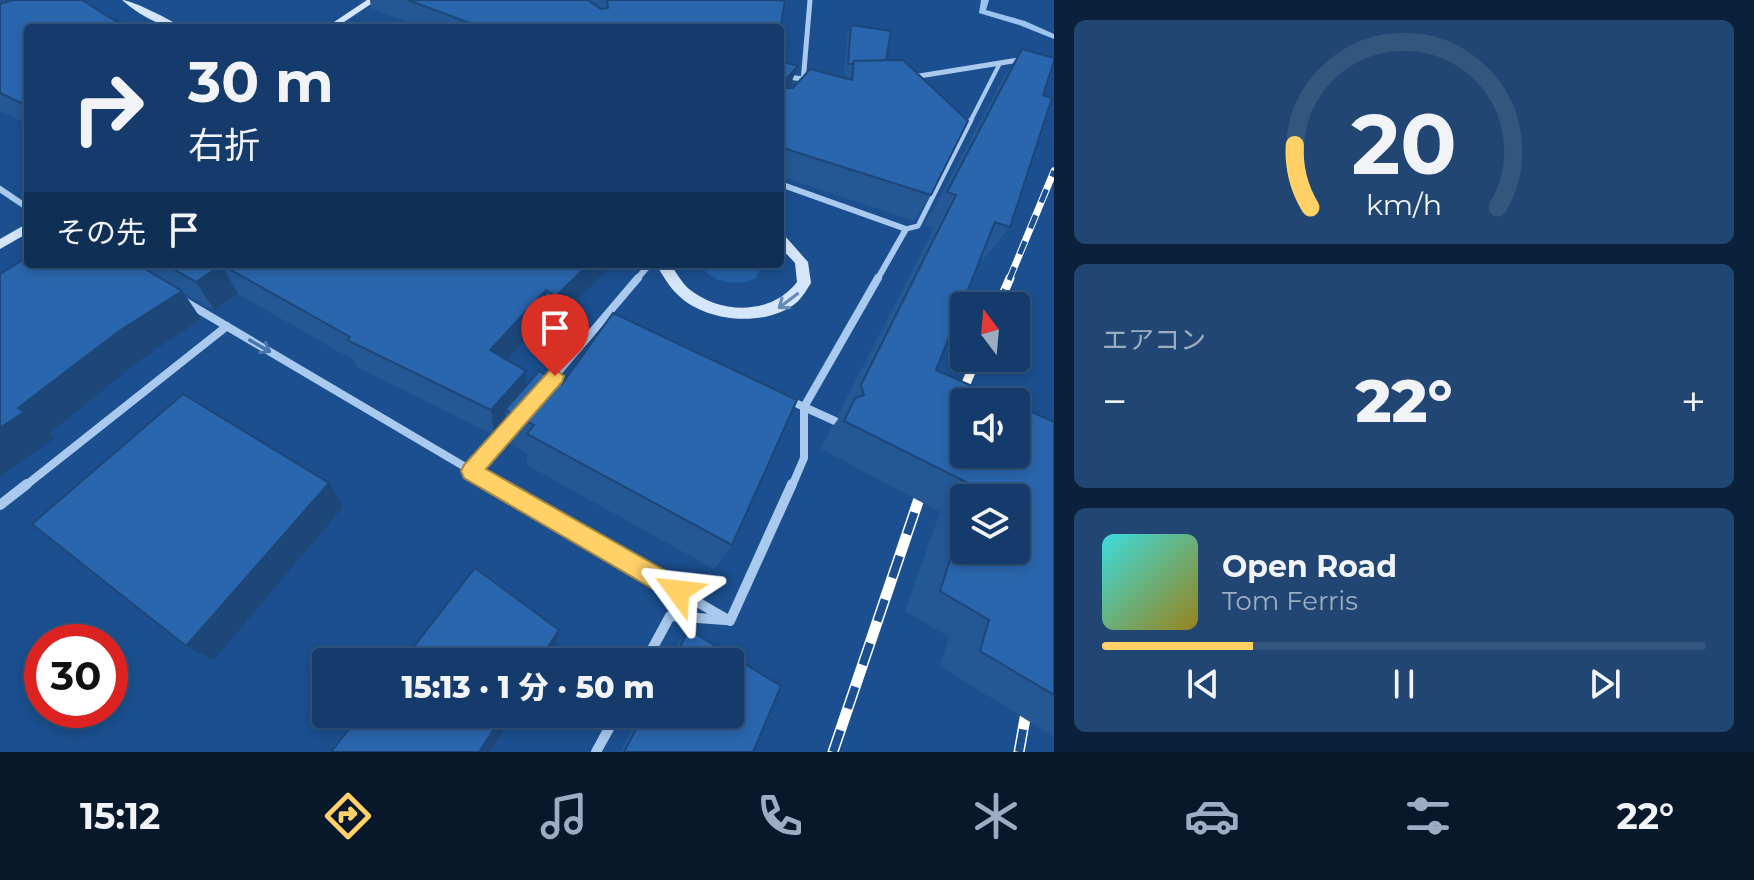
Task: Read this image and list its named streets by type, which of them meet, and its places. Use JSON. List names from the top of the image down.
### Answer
{
  "north": "top",
  "page": {
    "turn": ["30 m", "右折"],
    "then": "その先",
    "tile": "エアコン",
    "heat": ["−", "22°", "+"],
    "song": ["Open Road", "Tom Ferris"],
    "limit": "30",
    "trip": "15:13 · 1 分 · 50 m",
    "tabs": ["15:12", "22°"],
    "gauge": ["20", "km/h"]
  }
}
